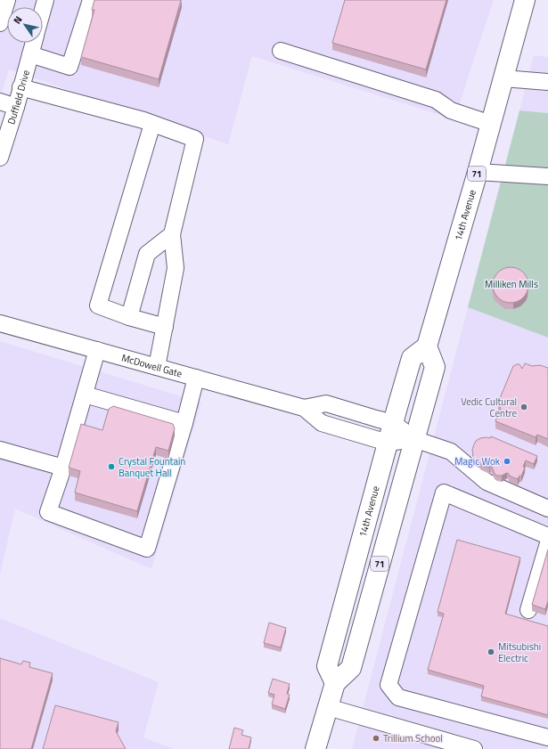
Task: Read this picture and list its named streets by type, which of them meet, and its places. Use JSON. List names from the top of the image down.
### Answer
{
  "streets": {
    "main road": ["71", "14th Avenue"],
    "street": ["Duffield Drive", "McDowell Gate"]
  },
  "crossings": [
    ["71", "14th Avenue"],
    ["71", "McDowell Gate"],
    ["14th Avenue", "McDowell Gate"]
  ],
  "parks": ["Milliken Mills"],
  "places": [
    "Vedic Cultural Centre",
    "Magic Wok",
    "Crystal Fountain Banquet Hall",
    "Mitsubishi Electric",
    "Trillium School"
  ],
  "north": "top left"
}
